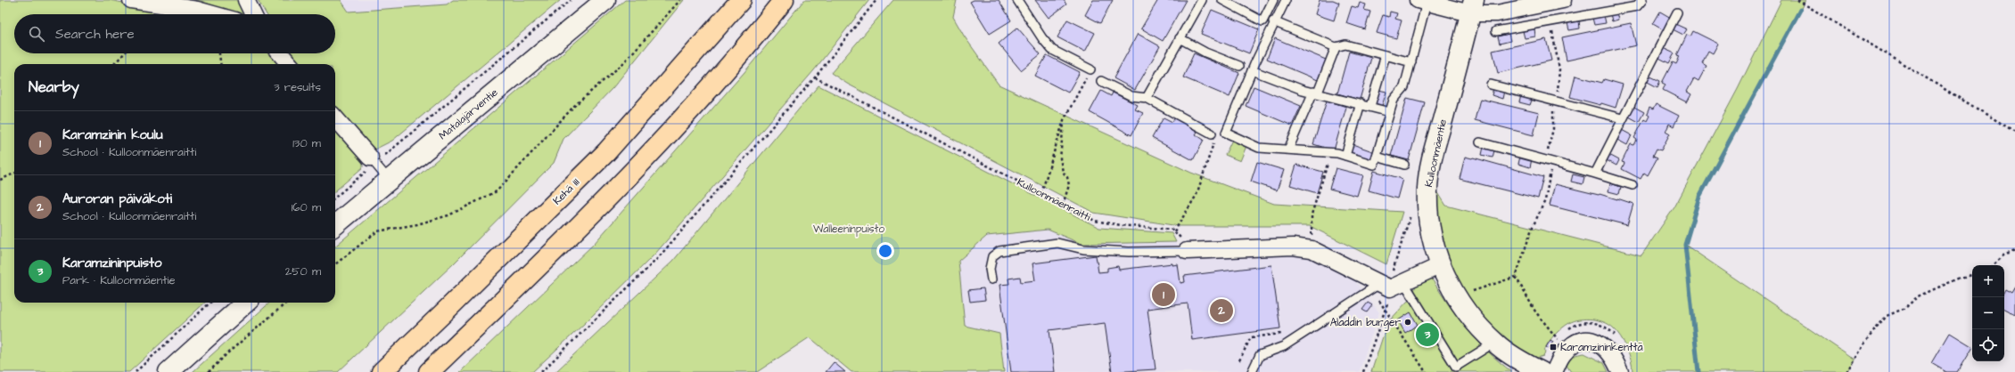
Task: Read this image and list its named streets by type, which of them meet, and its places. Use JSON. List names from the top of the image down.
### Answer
{
  "streets": {
    "highway": ["Kehä III"],
    "main road": ["Matalajärventie", "Kulloonmäentie"],
    "path": ["Kulloonmäenraitti"]
  },
  "parks": ["Walleeninpuisto"],
  "places": {
    "other": ["Aladdin burger"],
    "transit": ["Karamzininkenttä"]
  },
  "page": {
    "search": "Search here",
    "heading": ["Nearby", "3 results"],
    "list": [
      {
        "mark": "1",
        "name": "Karamzinin koulu",
        "note": "School · Kulloonmäenraitti",
        "value": "130 m"
      },
      {
        "mark": "2",
        "name": "Auroran päiväkoti",
        "note": "School · Kulloonmäenraitti",
        "value": "160 m"
      },
      {
        "mark": "3",
        "name": "Karamzininpuisto",
        "note": "Park · Kulloonmäentie",
        "value": "250 m"
      }
    ],
    "map_buttons": ["+", "−"],
    "pins": ["1", "2", "3"]
  }
}
